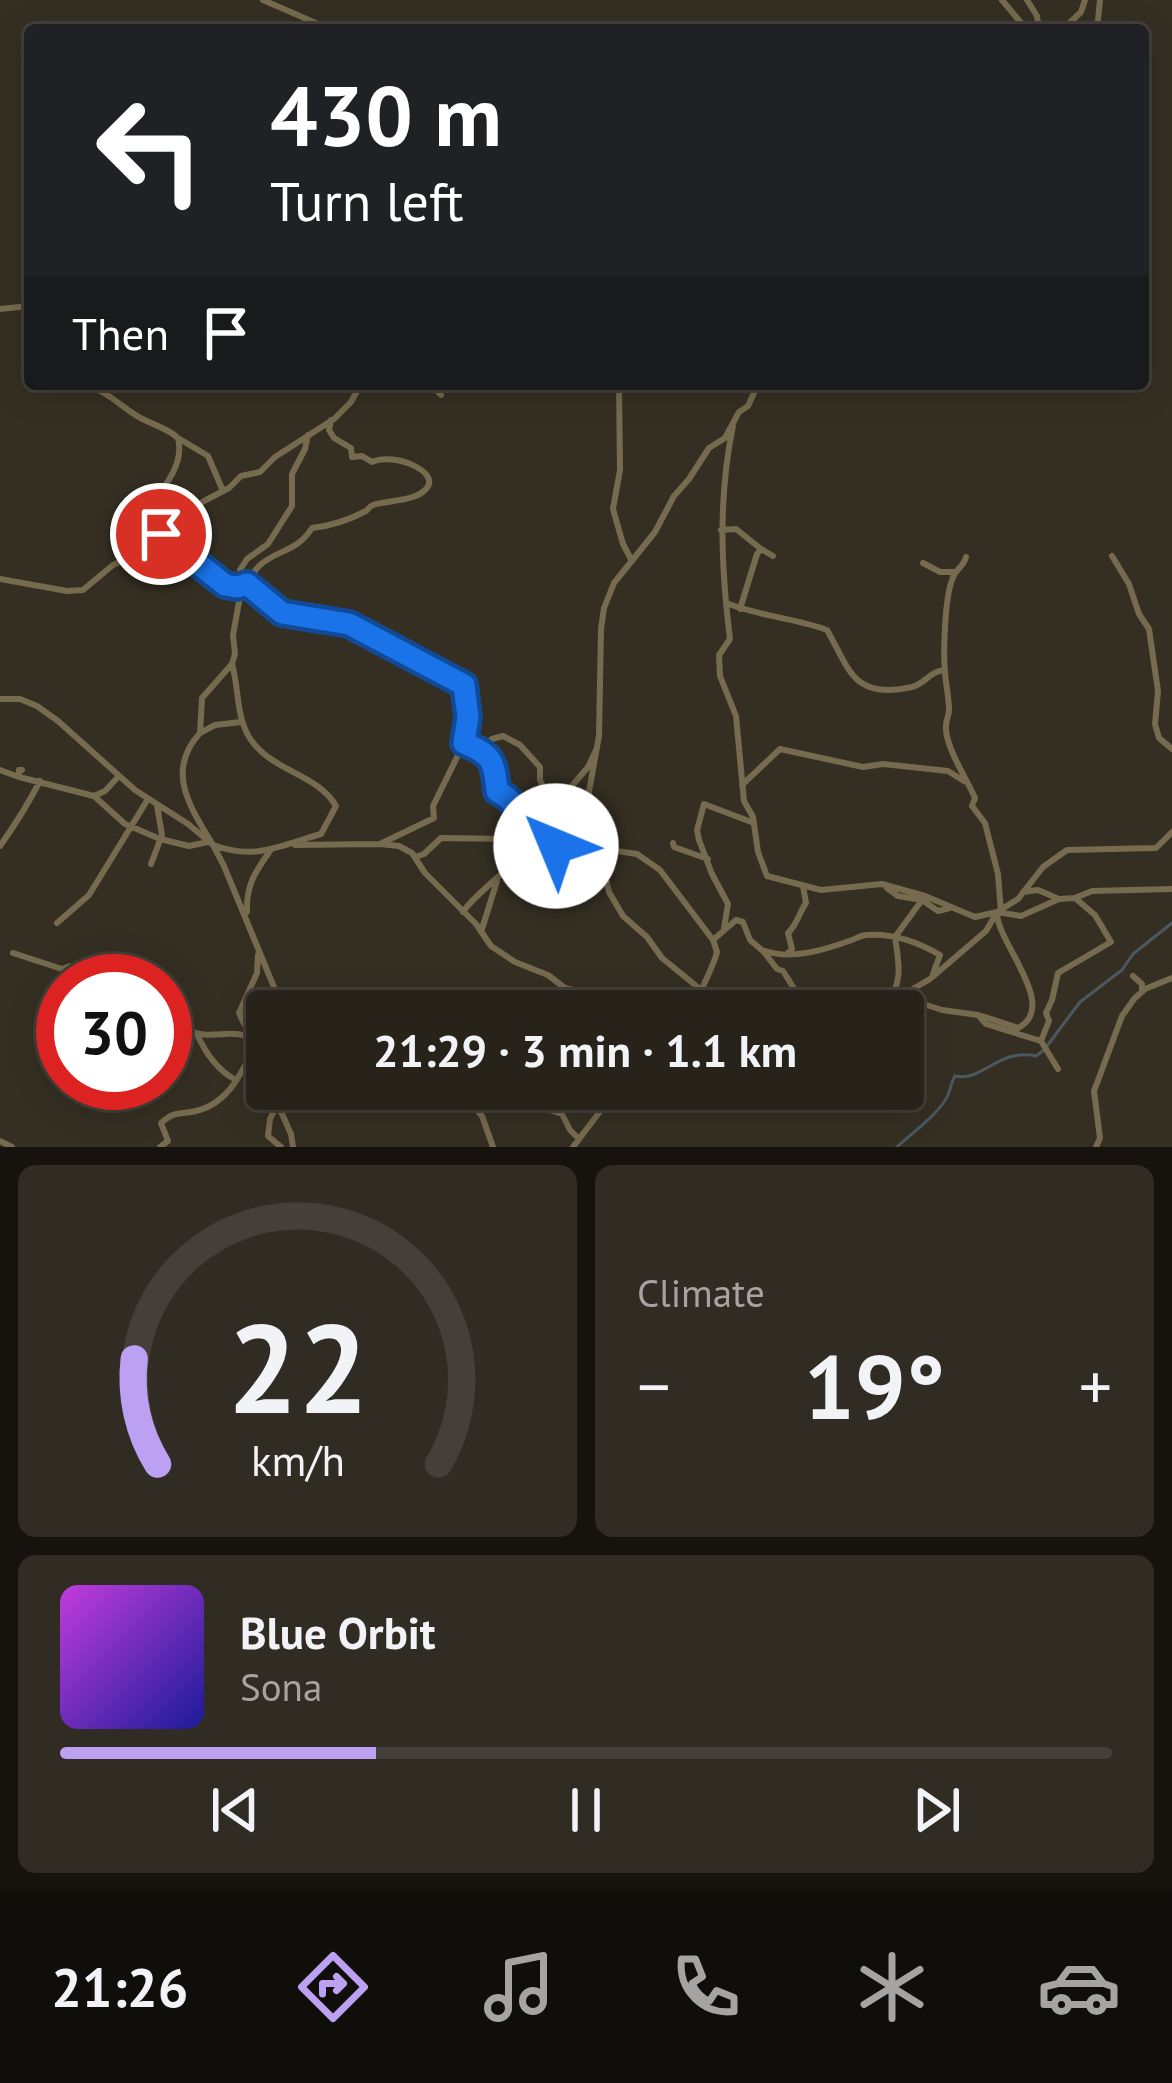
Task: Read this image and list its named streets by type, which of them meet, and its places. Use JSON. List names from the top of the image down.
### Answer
{
  "page": {
    "turn": ["430 m", "Turn left"],
    "then": "Then",
    "limit": "30",
    "trip": "21:29 · 3 min · 1.1 km",
    "tile": "Climate",
    "heat": ["−", "19°", "+"],
    "song": ["Blue Orbit", "Sona"],
    "tabs": "21:26",
    "gauge": ["22", "km/h"]
  }
}
